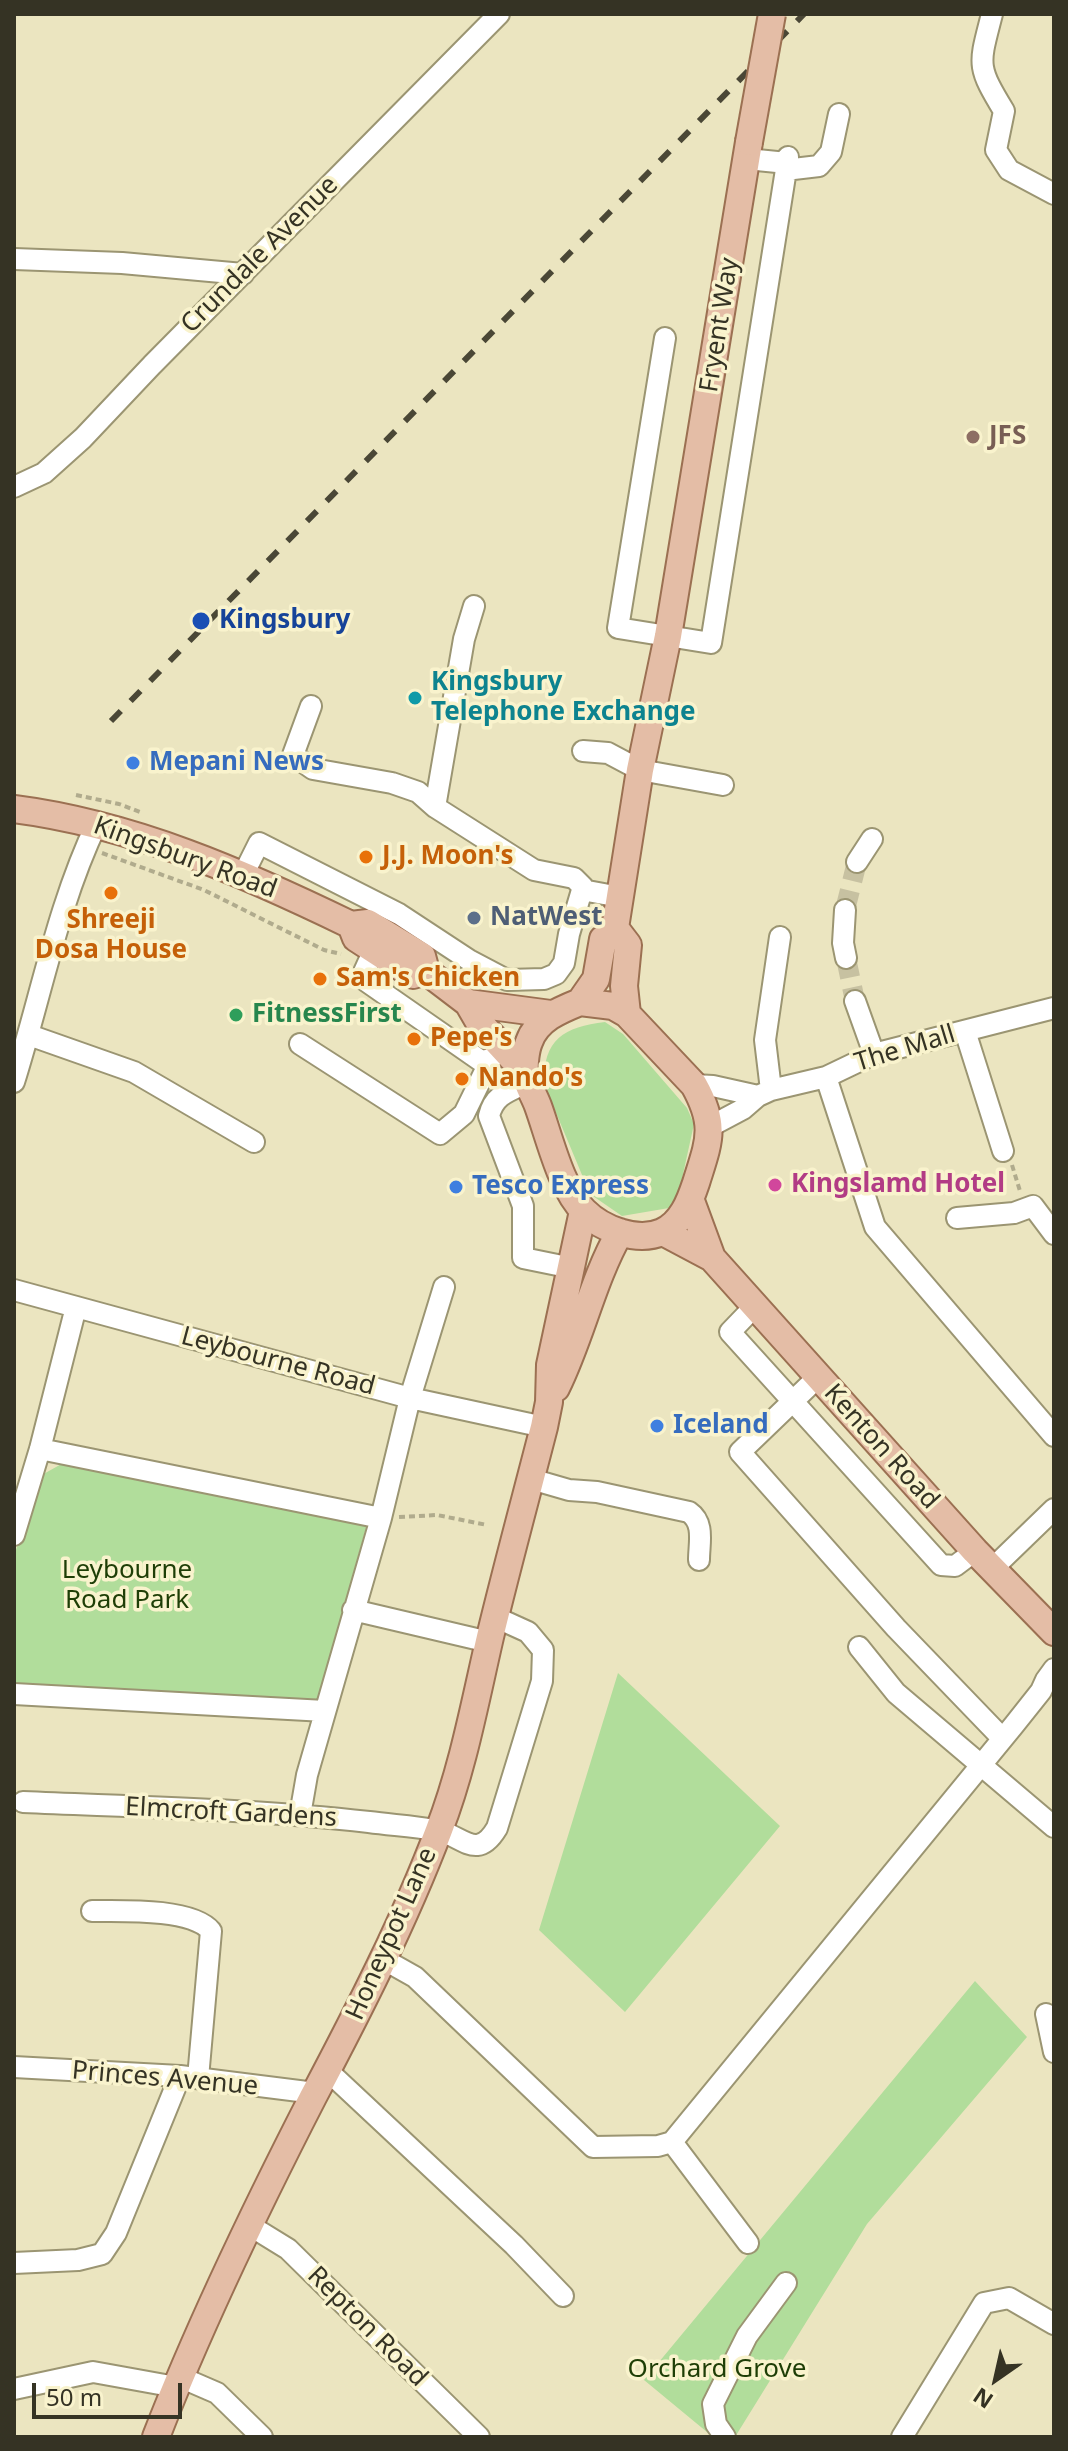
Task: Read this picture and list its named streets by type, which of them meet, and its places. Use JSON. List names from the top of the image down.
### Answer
{
  "streets": {
    "main road": [
      "Fryent Way",
      "Kingsbury Road",
      "Kenton Road",
      "Honeypot Lane"
    ],
    "street": [
      "Crundale Avenue",
      "The Mall",
      "Leybourne Road",
      "Elmcroft Gardens",
      "Princes Avenue",
      "Repton Road"
    ]
  },
  "crossings": [
    ["Fryent Way", "Kingsbury Road"],
    ["Fryent Way", "The Mall"],
    ["Fryent Way", "Kenton Road"],
    ["Fryent Way", "Honeypot Lane"],
    ["Kingsbury Road", "The Mall"],
    ["Kingsbury Road", "Kenton Road"],
    ["Kingsbury Road", "Honeypot Lane"],
    ["The Mall", "Kenton Road"],
    ["The Mall", "Honeypot Lane"],
    ["Leybourne Road", "Honeypot Lane"],
    ["Kenton Road", "Honeypot Lane"],
    ["Elmcroft Gardens", "Honeypot Lane"],
    ["Honeypot Lane", "Princes Avenue"],
    ["Honeypot Lane", "Repton Road"]
  ],
  "parks": ["Leybourne Road Park", "Orchard Grove"],
  "places": [
    "JFS",
    "Kingsbury",
    "Kingsbury Telephone Exchange",
    "Mepani News",
    "J.J. Moon's",
    "Shreeji Dosa House",
    "NatWest",
    "Sam's Chicken",
    "FitnessFirst",
    "Pepe's",
    "Nando's",
    "Kingslamd Hotel",
    "Tesco Express",
    "Iceland"
  ],
  "scale_bar": "50 m",
  "north": "bottom left"
}
